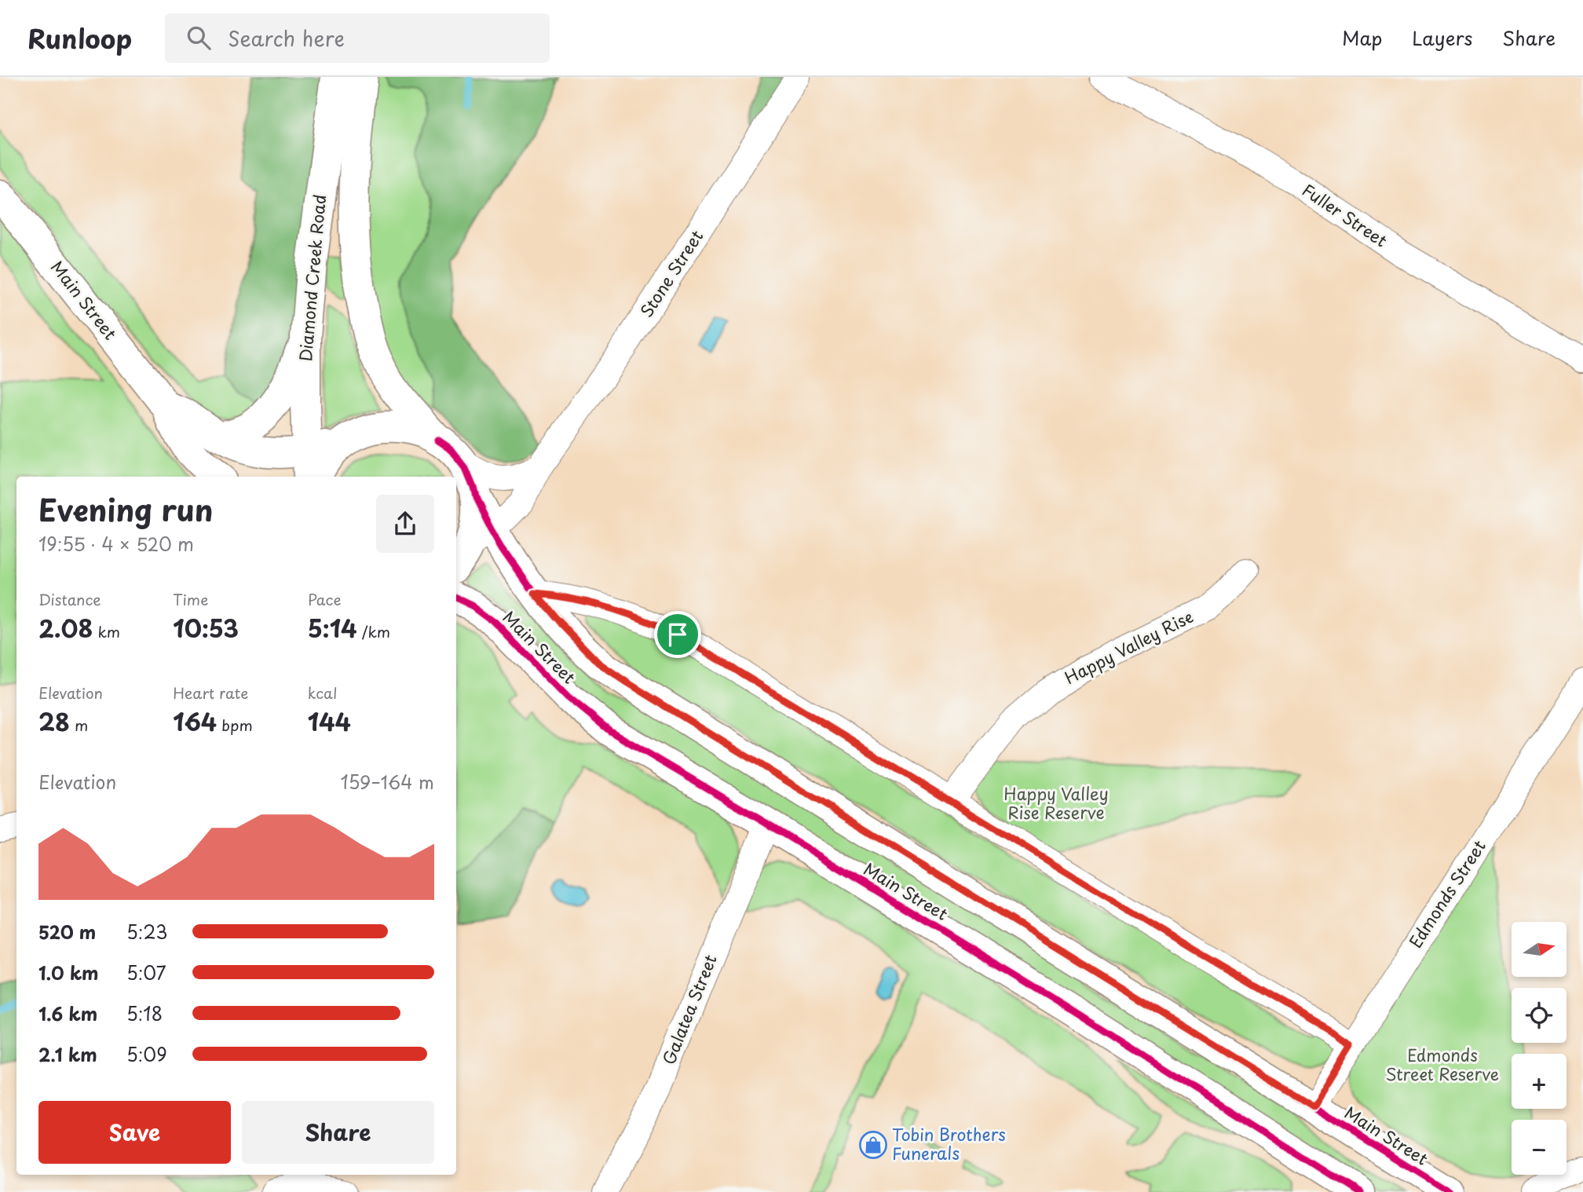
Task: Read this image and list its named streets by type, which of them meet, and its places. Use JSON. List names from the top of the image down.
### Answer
{
  "streets": {
    "main road": ["Diamond Creek Road", "Main Street"],
    "street": [
      "Fuller Street",
      "Stone Street",
      "Happy Valley Rise",
      "Edmonds Street",
      "Galatea Street"
    ]
  },
  "crossings": [
    ["Stone Street", "Main Street"],
    ["Main Street", "Edmonds Street"],
    ["Main Street", "Galatea Street"]
  ],
  "parks": ["Happy Valley Rise Reserve", "Edmonds Street Reserve"],
  "places": {
    "shop": ["Tobin Brothers Funerals"]
  },
  "north": "right",
  "page": {
    "header": "Runloop",
    "search": "Search here",
    "nav": ["Map", "Layers", "Share"],
    "heading": ["Evening run", "19:55 · 4 × 520 m"],
    "stats": [
      ["Distance", "2.08 km"],
      ["Time", "10:53"],
      ["Pace", "5:14 /km"],
      ["Elevation", "28 m"],
      ["Heart rate", "164 bpm"],
      ["kcal", "144"]
    ],
    "chart": ["Elevation", "159–164 m"],
    "list": [
      {
        "name": "520 m",
        "note": "5:23"
      },
      {
        "name": "1.0 km",
        "note": "5:07"
      },
      {
        "name": "1.6 km",
        "note": "5:18"
      },
      {
        "name": "2.1 km",
        "note": "5:09"
      }
    ],
    "map_buttons": ["+", "−"],
    "buttons": ["Save", "Share"]
  }
}
